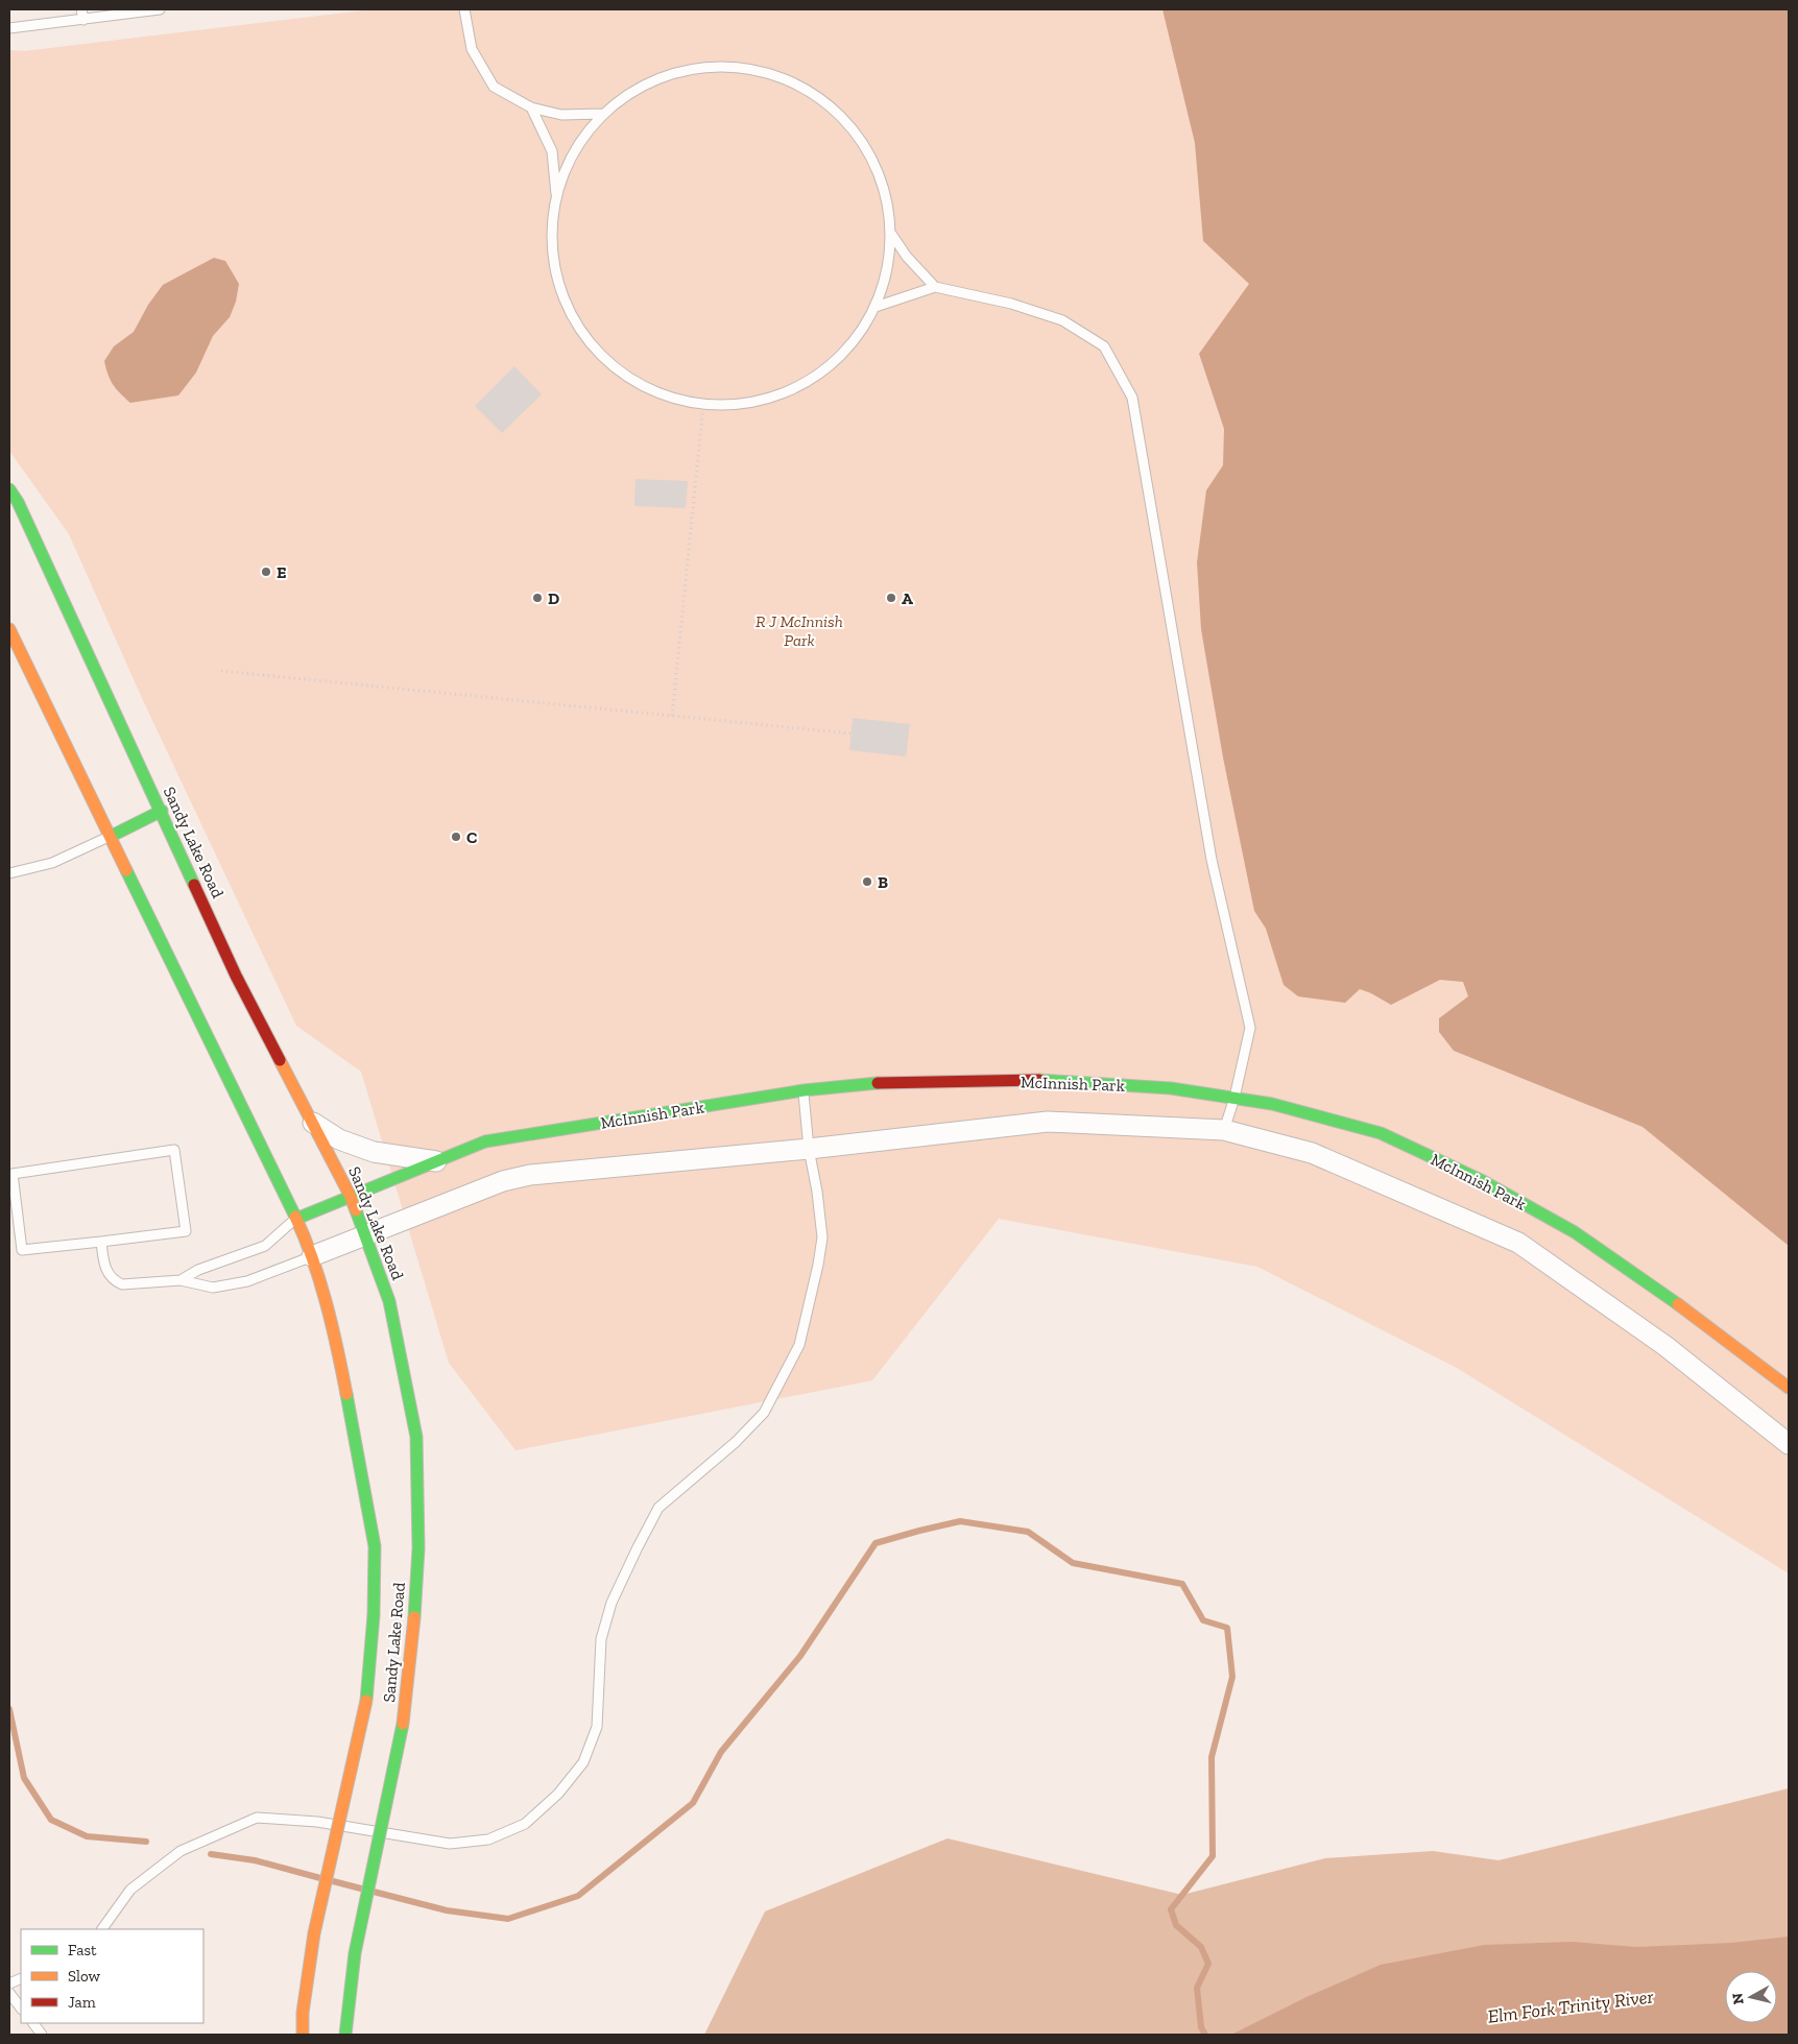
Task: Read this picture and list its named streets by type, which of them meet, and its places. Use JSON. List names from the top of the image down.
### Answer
{
  "streets": {
    "main road": ["Sandy Lake Road", "McInnish Park"]
  },
  "crossings": [
    ["Sandy Lake Road", "McInnish Park"]
  ],
  "water": ["Elm Fork Trinity River"],
  "parks": ["R J McInnish Park"],
  "places": [
    "E",
    "D",
    "A",
    "C",
    "B"
  ],
  "legend": ["Fast", "Slow", "Jam"],
  "north": "left"
}
